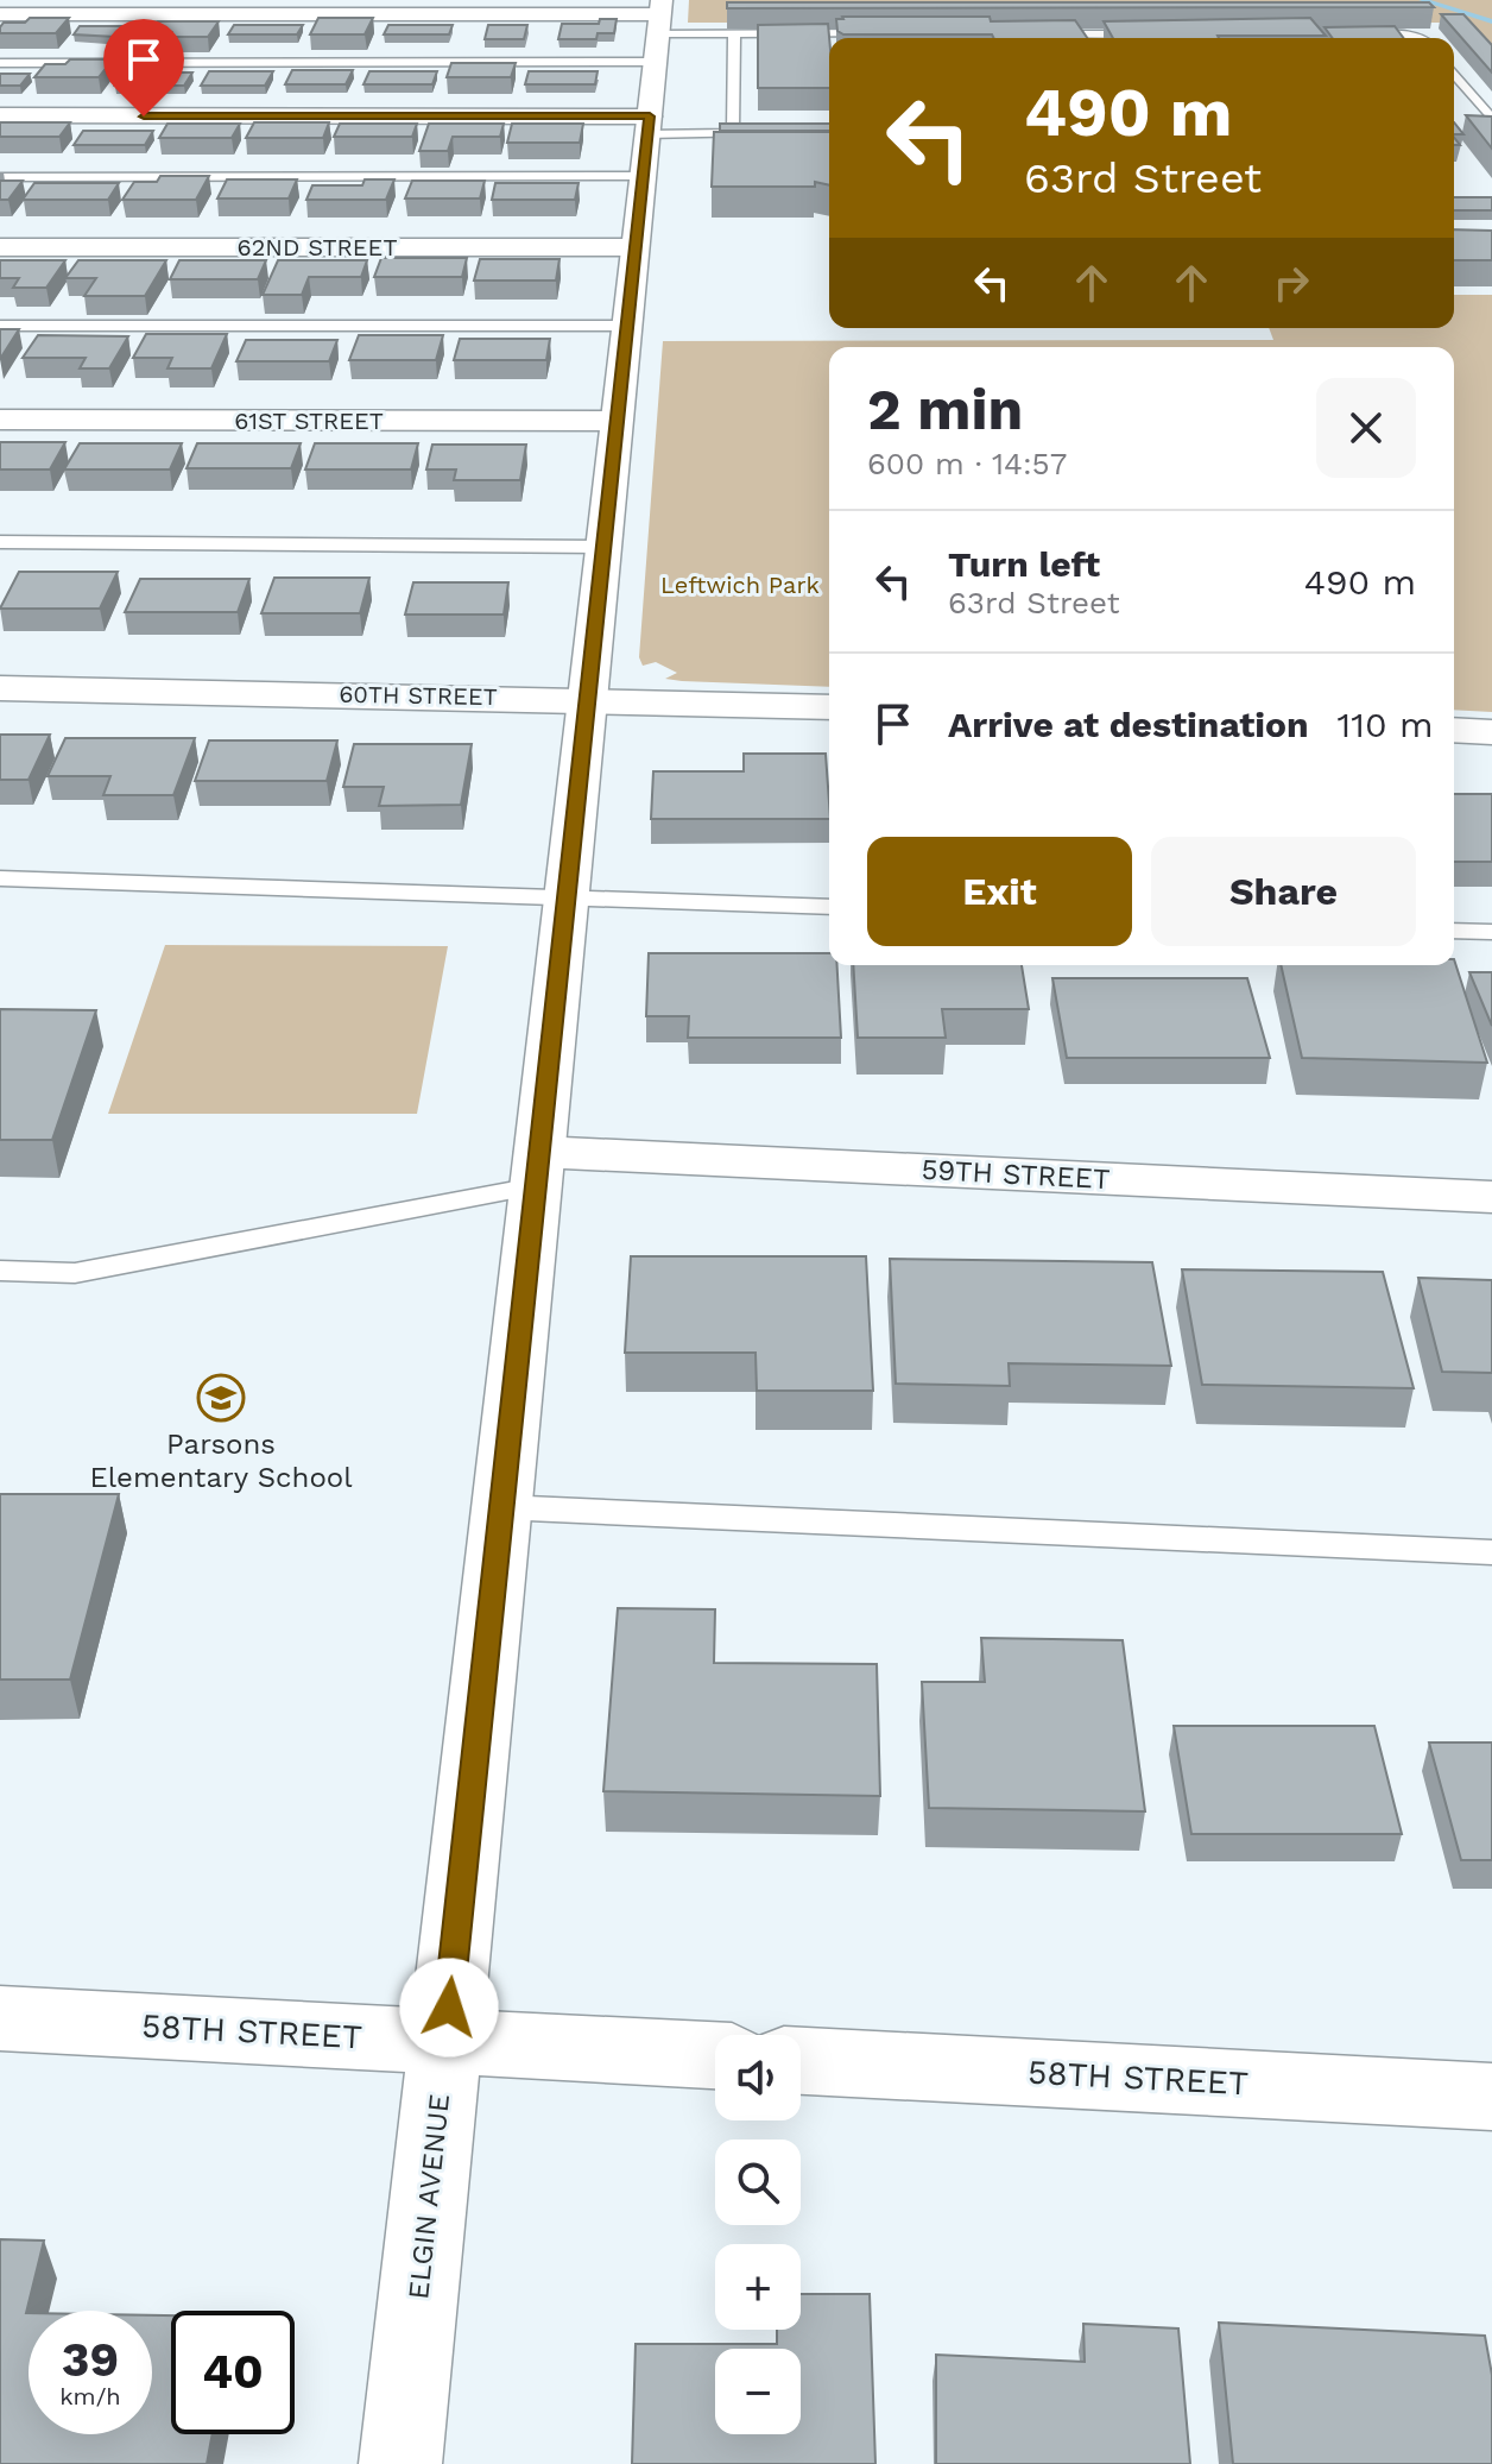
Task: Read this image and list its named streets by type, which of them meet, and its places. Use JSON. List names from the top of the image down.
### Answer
{
  "streets": {
    "street": [
      "62ND STREET",
      "61ST STREET",
      "60TH STREET",
      "59TH STREET",
      "58TH STREET",
      "ELGIN AVENUE"
    ]
  },
  "crossings": [
    ["62ND STREET", "ELGIN AVENUE"],
    ["61ST STREET", "ELGIN AVENUE"],
    ["60TH STREET", "ELGIN AVENUE"],
    ["59TH STREET", "ELGIN AVENUE"],
    ["58TH STREET", "ELGIN AVENUE"]
  ],
  "parks": ["Leftwich Park"],
  "places": {
    "school or university": ["Parsons Elementary School"]
  },
  "page": {
    "turn": ["490 m", "63rd Street"],
    "heading": ["2 min", "600 m · 14:57"],
    "list": [
      {
        "name": "Turn left",
        "note": "63rd Street",
        "value": "490 m"
      },
      {
        "name": "Arrive at destination",
        "value": "110 m"
      }
    ],
    "buttons": ["Exit", "Share"],
    "map_buttons": ["+", "−"],
    "speed": "39 km/h",
    "limit": "40"
  }
}
